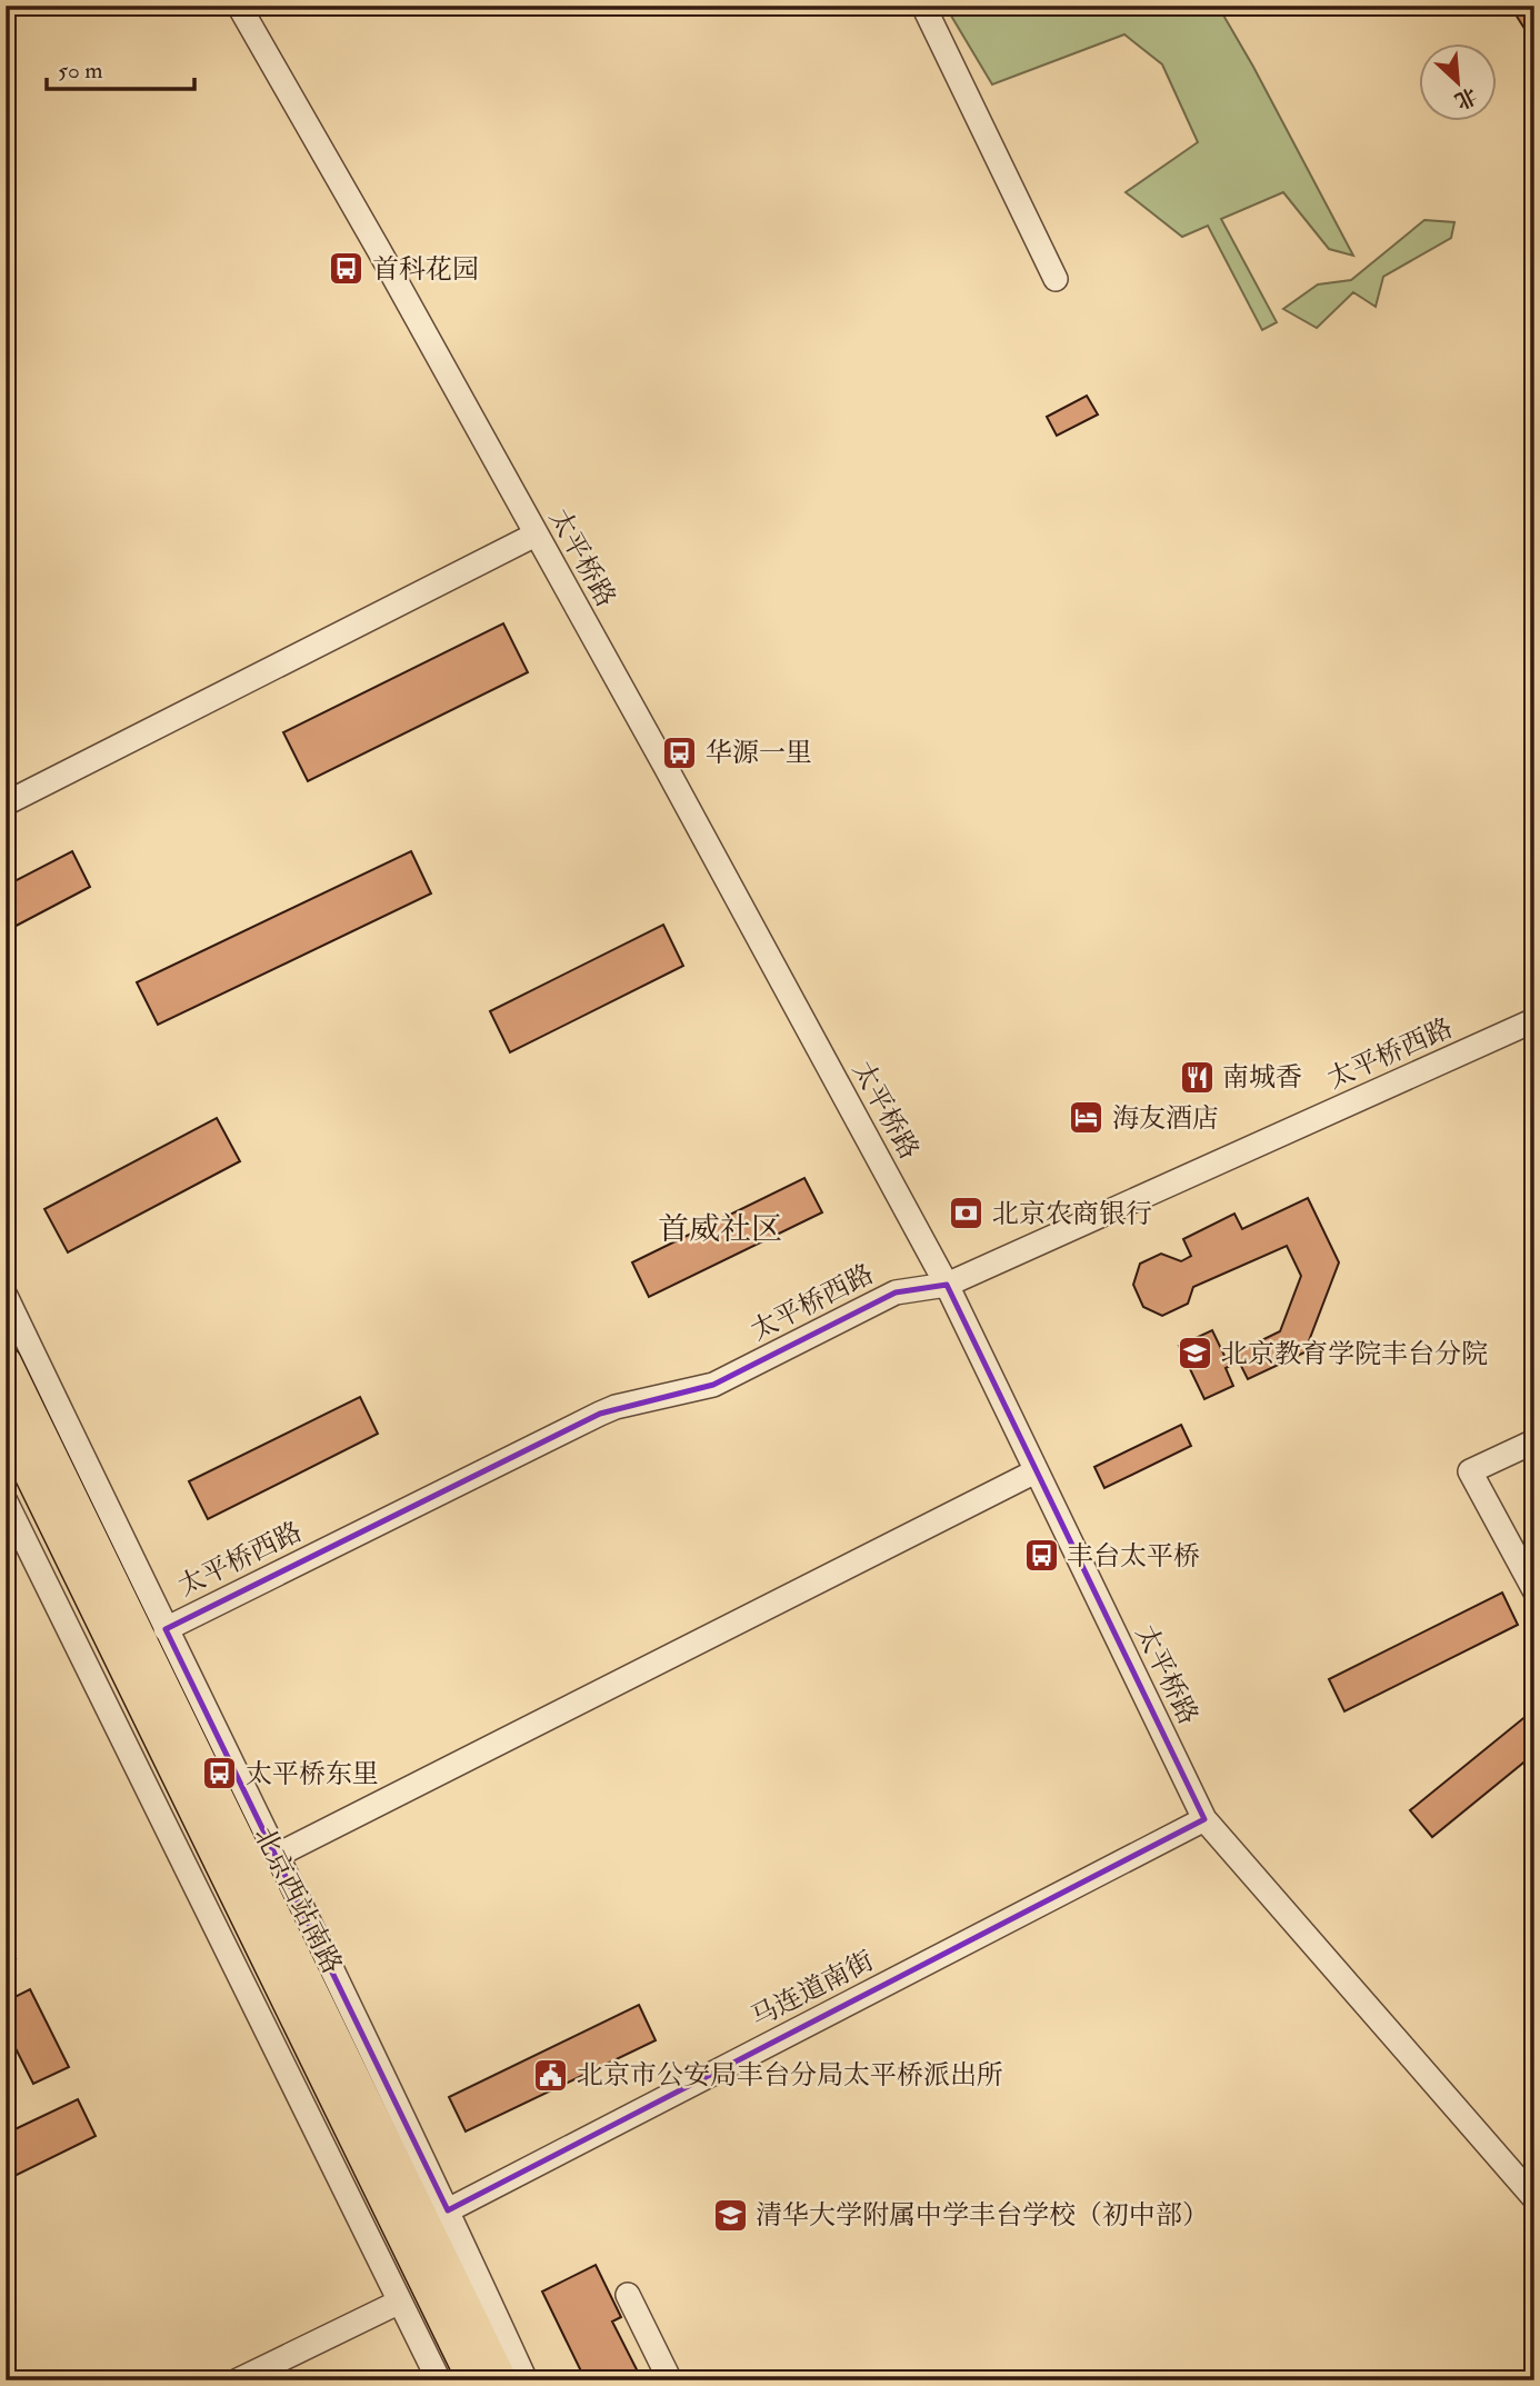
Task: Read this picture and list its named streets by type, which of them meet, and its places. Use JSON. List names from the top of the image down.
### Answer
{
  "streets": {
    "main road": ["北京西站南路"],
    "street": ["太平桥路", "太平桥西路", "马连道南街"]
  },
  "crossings": [
    ["太平桥路", "太平桥西路"],
    ["太平桥路", "马连道南街"],
    ["太平桥西路", "北京西站南路"],
    ["北京西站南路", "马连道南街"]
  ],
  "districts": ["首威社区"],
  "places": {
    "bus stop": [
      "首科花园",
      "华源一里",
      "丰台太平桥",
      "太平桥东里"
    ],
    "restaurant": ["南城香"],
    "hotel": ["海友酒店"],
    "bank": ["北京农商银行"],
    "school or university": ["北京教育学院丰台分院", "清华大学附属中学丰台学校（初中部）"],
    "public building": ["北京市公安局丰台分局太平桥派出所"]
  },
  "scale_bar": "50 m",
  "north": "bottom right"
}
